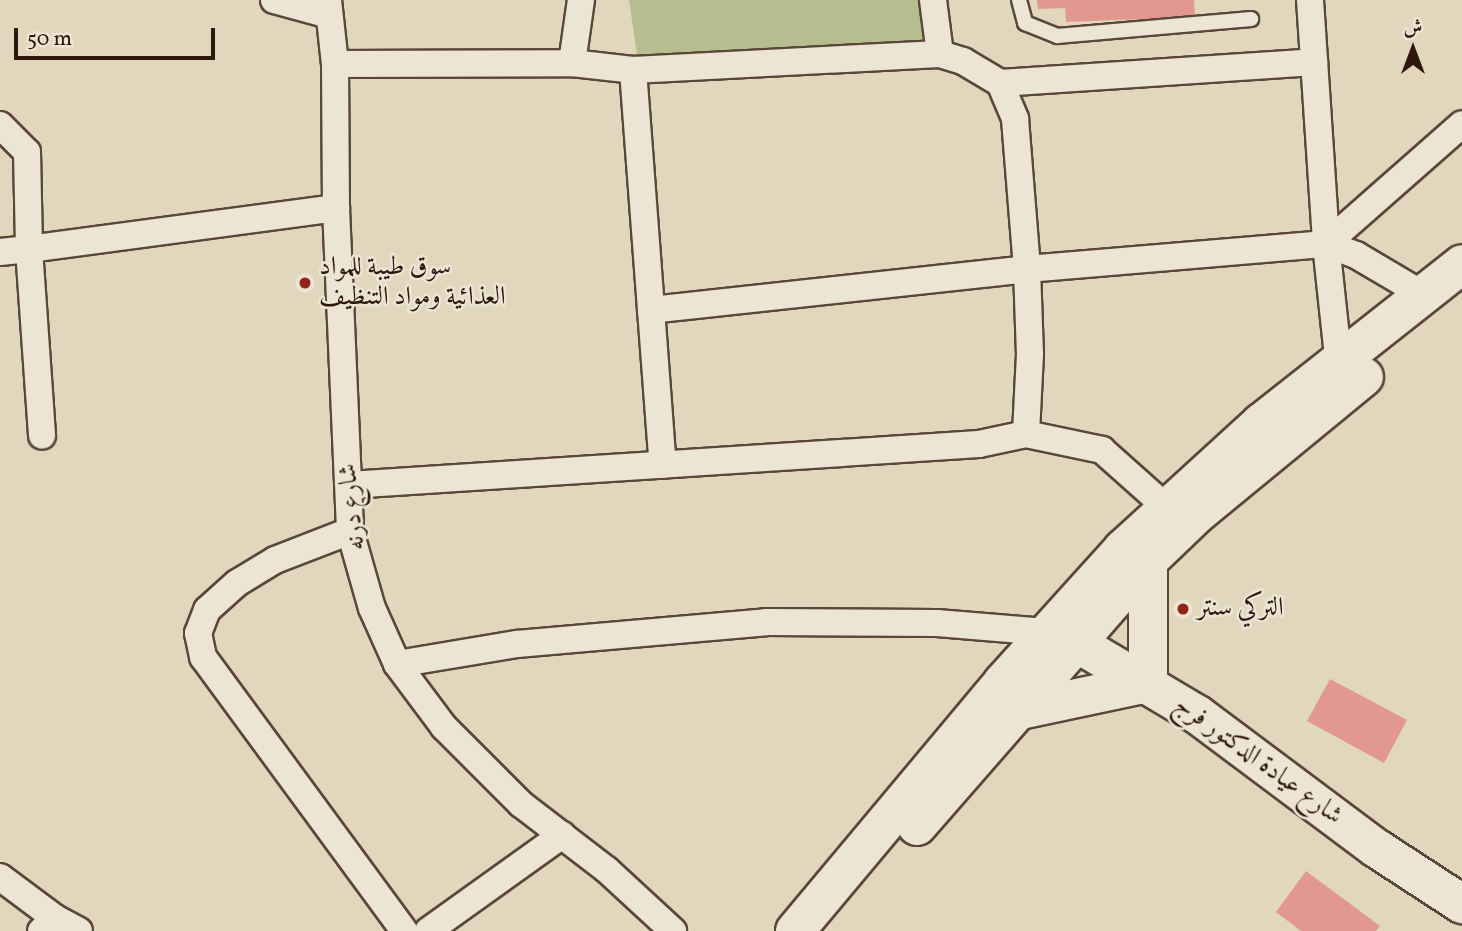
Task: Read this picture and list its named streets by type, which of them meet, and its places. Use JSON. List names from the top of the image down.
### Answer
{
  "streets": {
    "main road": ["شارع عيادة الدكتور فرج"],
    "street": ["شارع درنه"]
  },
  "places": ["سوق طيبة للمواد العذائية ومواد التنظيف", "التركي سنتر"],
  "scale_bar": "50 m",
  "north": "top"
}
